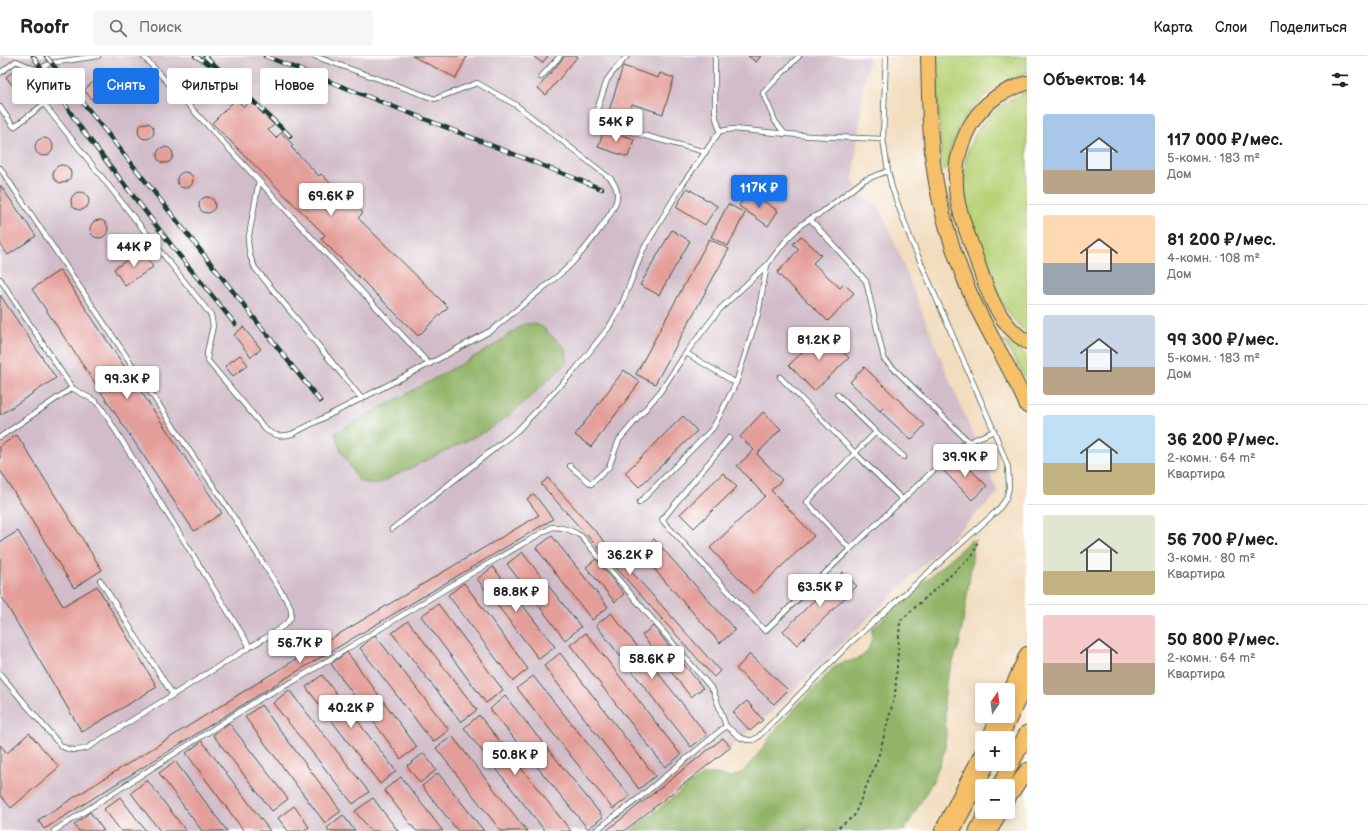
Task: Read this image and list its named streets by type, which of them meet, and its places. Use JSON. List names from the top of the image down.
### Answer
{
  "north": "top",
  "page": {
    "header": "Roofr",
    "search": "Поиск",
    "nav": ["Карта", "Слои", "Поделиться"],
    "heading": "Объектов: 14",
    "chip": [
      "Купить",
      "Снять",
      "Фильтры",
      "Новое"
    ],
    "list": [
      {
        "name": "117 000 ₽/мес.",
        "note": "5-комн. · 183 m² · Дом"
      },
      {
        "name": "81 200 ₽/мес.",
        "note": "4-комн. · 108 m² · Дом"
      },
      {
        "name": "99 300 ₽/мес.",
        "note": "5-комн. · 183 m² · Дом"
      },
      {
        "name": "36 200 ₽/мес.",
        "note": "2-комн. · 64 m² · Квартира"
      },
      {
        "name": "56 700 ₽/мес.",
        "note": "3-комн. · 80 m² · Квартира"
      },
      {
        "name": "50 800 ₽/мес.",
        "note": "2-комн. · 64 m² · Квартира"
      }
    ],
    "price": [
      "54K ₽",
      "117K ₽",
      "69.6K ₽",
      "44K ₽",
      "81.2K ₽",
      "99.3K ₽",
      "39.9K ₽",
      "36.2K ₽",
      "63.5K ₽",
      "88.8K ₽",
      "56.7K ₽",
      "58.6K ₽",
      "40.2K ₽",
      "50.8K ₽"
    ],
    "map_buttons": ["+", "−"]
  }
}
